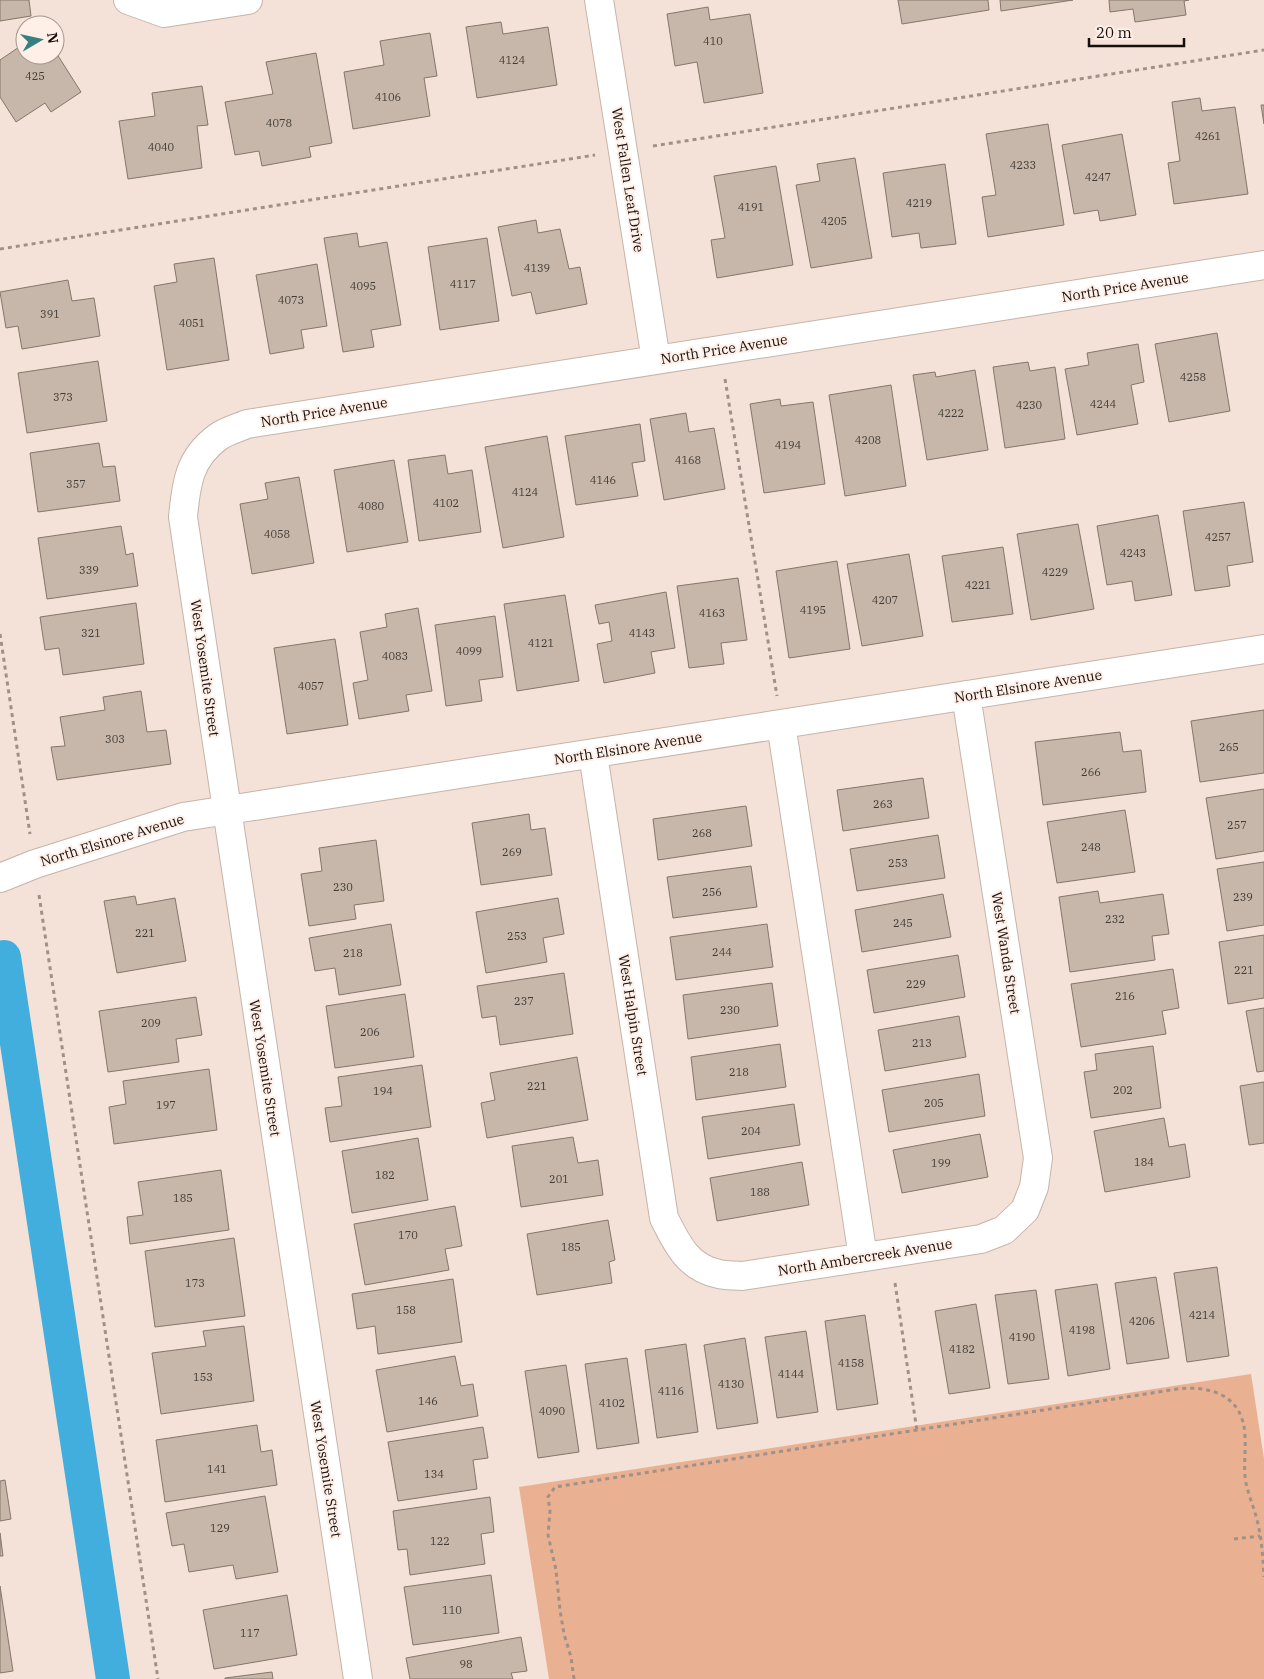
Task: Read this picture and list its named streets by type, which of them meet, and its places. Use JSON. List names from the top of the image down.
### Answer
{
  "streets": {
    "street": [
      "West Fallen Leaf Drive",
      "North Price Avenue",
      "West Yosemite Street",
      "North Elsinore Avenue",
      "West Wanda Street",
      "West Halpin Street",
      "North Ambercreek Avenue"
    ]
  },
  "crossings": [
    ["West Fallen Leaf Drive", "North Price Avenue"],
    ["North Price Avenue", "West Yosemite Street"],
    ["West Yosemite Street", "North Elsinore Avenue"],
    ["North Elsinore Avenue", "West Wanda Street"],
    ["North Elsinore Avenue", "West Halpin Street"],
    ["West Wanda Street", "North Ambercreek Avenue"],
    ["West Halpin Street", "North Ambercreek Avenue"]
  ],
  "house_numbers": [
    "410",
    "4124",
    "425",
    "4106",
    "4078",
    "4261",
    "4040",
    "4233",
    "4247",
    "4219",
    "4191",
    "4205",
    "4139",
    "4117",
    "4095",
    "4073",
    "391",
    "4051",
    "4258",
    "373",
    "4244",
    "4230",
    "4222",
    "4208",
    "4194",
    "4168",
    "4146",
    "357",
    "4124",
    "4102",
    "4080",
    "4058",
    "4257",
    "4243",
    "339",
    "4229",
    "4221",
    "4207",
    "4195",
    "4163",
    "321",
    "4143",
    "4121",
    "4099",
    "4083",
    "4057",
    "303",
    "265",
    "266",
    "263",
    "257",
    "268",
    "248",
    "269",
    "253",
    "230",
    "256",
    "239",
    "232",
    "245",
    "221",
    "253",
    "244",
    "218",
    "221",
    "229",
    "216",
    "237",
    "230",
    "209",
    "206",
    "213",
    "218",
    "221",
    "202",
    "194",
    "205",
    "197",
    "204",
    "184",
    "199",
    "182",
    "201",
    "188",
    "185",
    "170",
    "185",
    "173",
    "158",
    "4214",
    "4206",
    "4198",
    "4190",
    "4182",
    "4158",
    "4144",
    "153",
    "4130",
    "4116",
    "146",
    "4102",
    "4090",
    "141",
    "134",
    "129",
    "122",
    "110",
    "117",
    "98"
  ],
  "scale_bar": "20 m",
  "north": "right"
}
